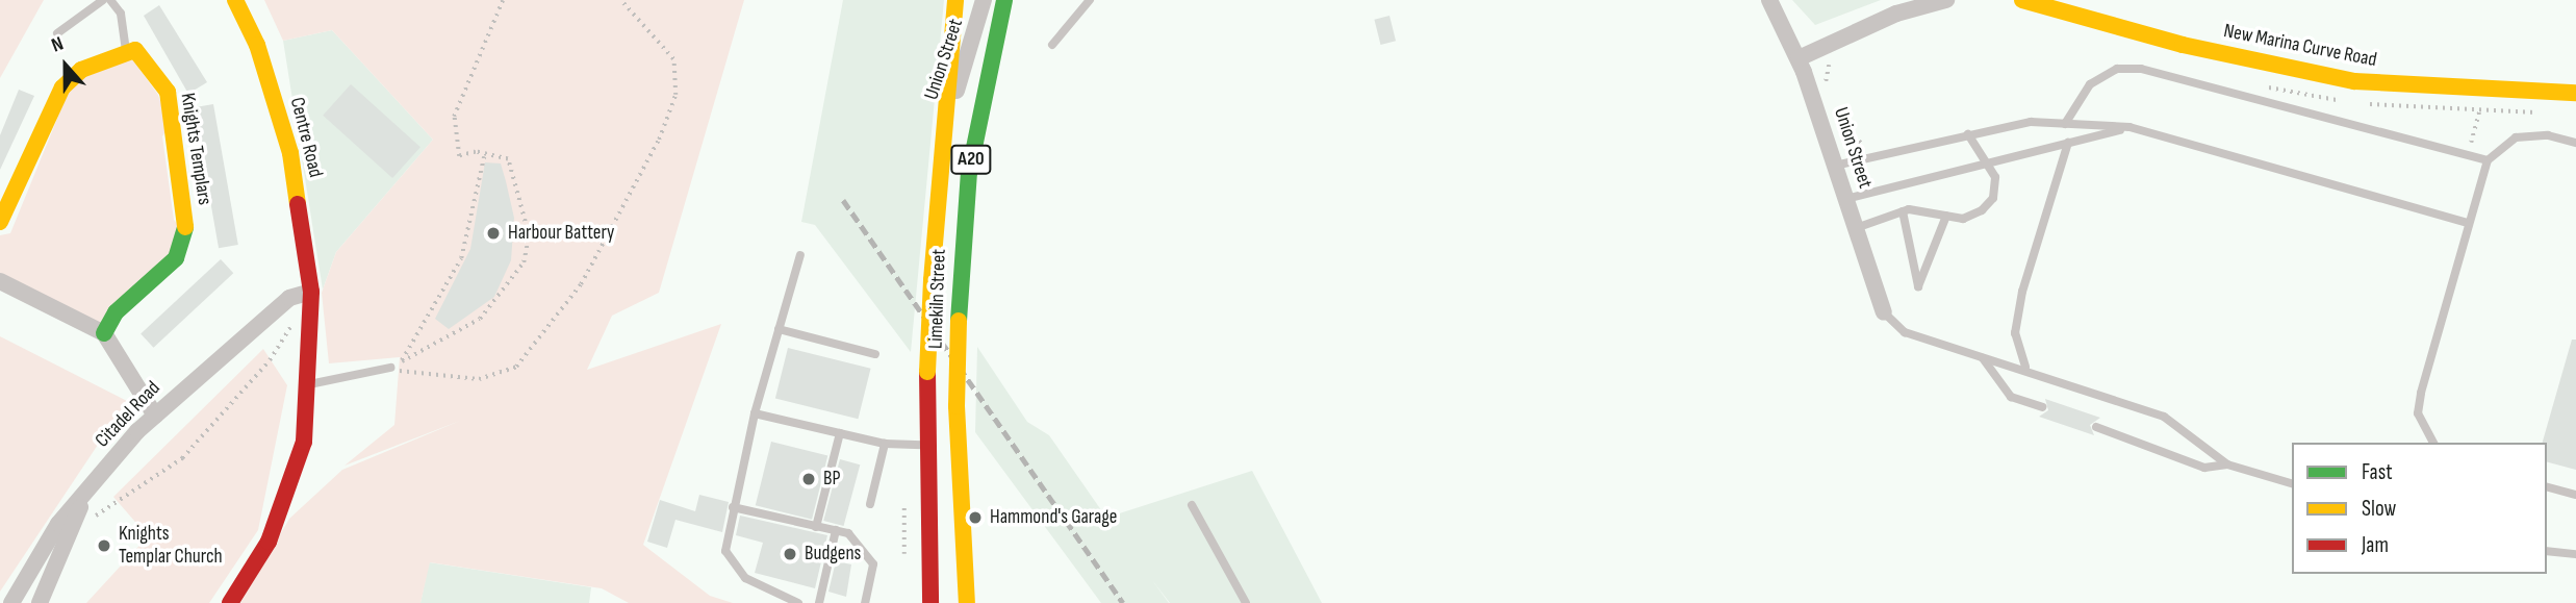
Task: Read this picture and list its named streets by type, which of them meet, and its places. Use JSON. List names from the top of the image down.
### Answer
{
  "streets": {
    "main road": [
      "New Marina Curve Road",
      "Centre Road",
      "Knights Templars",
      "A20",
      "Limekiln Street"
    ],
    "street": ["Union Street", "Citadel Road"]
  },
  "crossings": [
    ["Union Street", "Limekiln Street"],
    ["Centre Road", "Citadel Road"]
  ],
  "places": [
    "Harbour Battery",
    "BP",
    "Hammond's Garage",
    "Knights Templar Church",
    "Budgens"
  ],
  "legend": ["Fast", "Slow", "Jam"],
  "north": "top"
}
